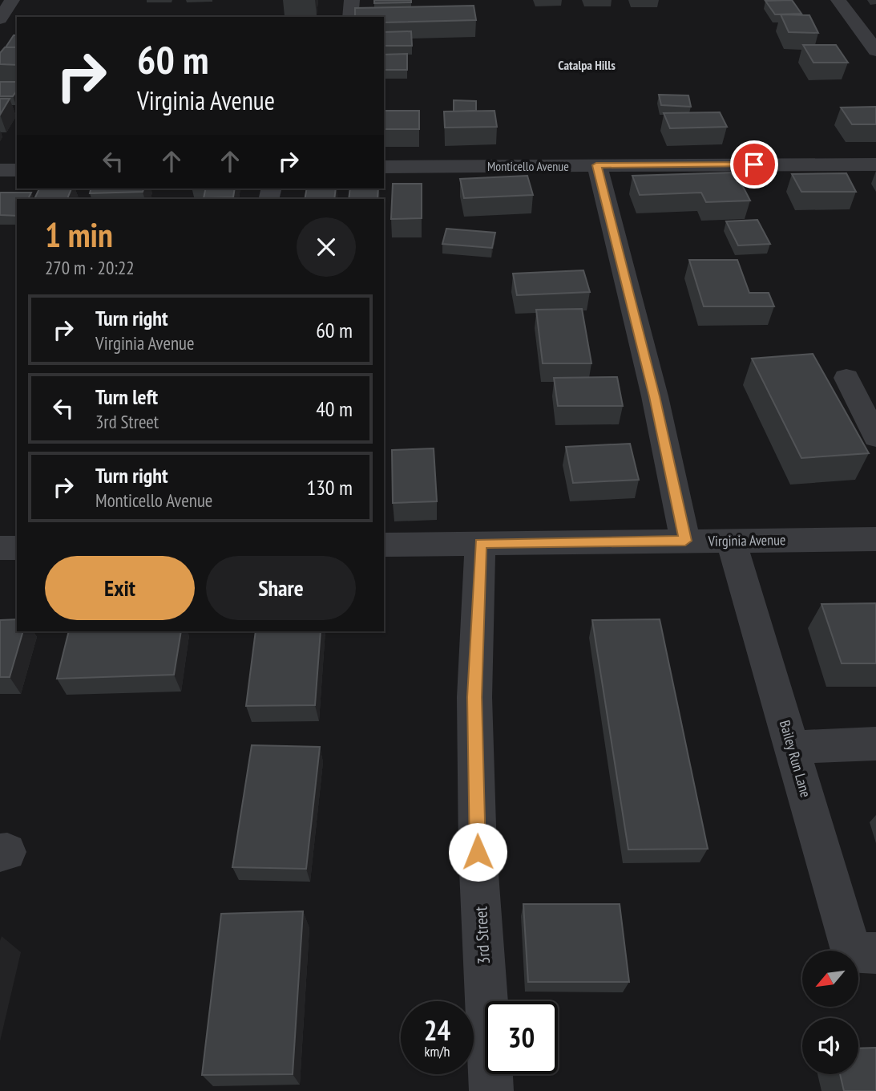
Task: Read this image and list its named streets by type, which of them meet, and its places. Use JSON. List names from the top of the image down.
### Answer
{
  "streets": {
    "street": [
      "Monticello Avenue",
      "Virginia Avenue",
      "Bailey Run Lane",
      "3rd Street"
    ]
  },
  "crossings": [
    ["Virginia Avenue", "Bailey Run Lane"],
    ["Virginia Avenue", "3rd Street"]
  ],
  "districts": ["Catalpa Hills"],
  "north": "bottom left",
  "page": {
    "turn": ["60 m", "Virginia Avenue"],
    "heading": ["1 min", "270 m · 20:22"],
    "list": [
      {
        "name": "Turn right",
        "note": "Virginia Avenue",
        "value": "60 m"
      },
      {
        "name": "Turn left",
        "note": "3rd Street",
        "value": "40 m"
      },
      {
        "name": "Turn right",
        "note": "Monticello Avenue",
        "value": "130 m"
      }
    ],
    "buttons": ["Exit", "Share"],
    "speed": "24 km/h",
    "limit": "30"
  }
}
